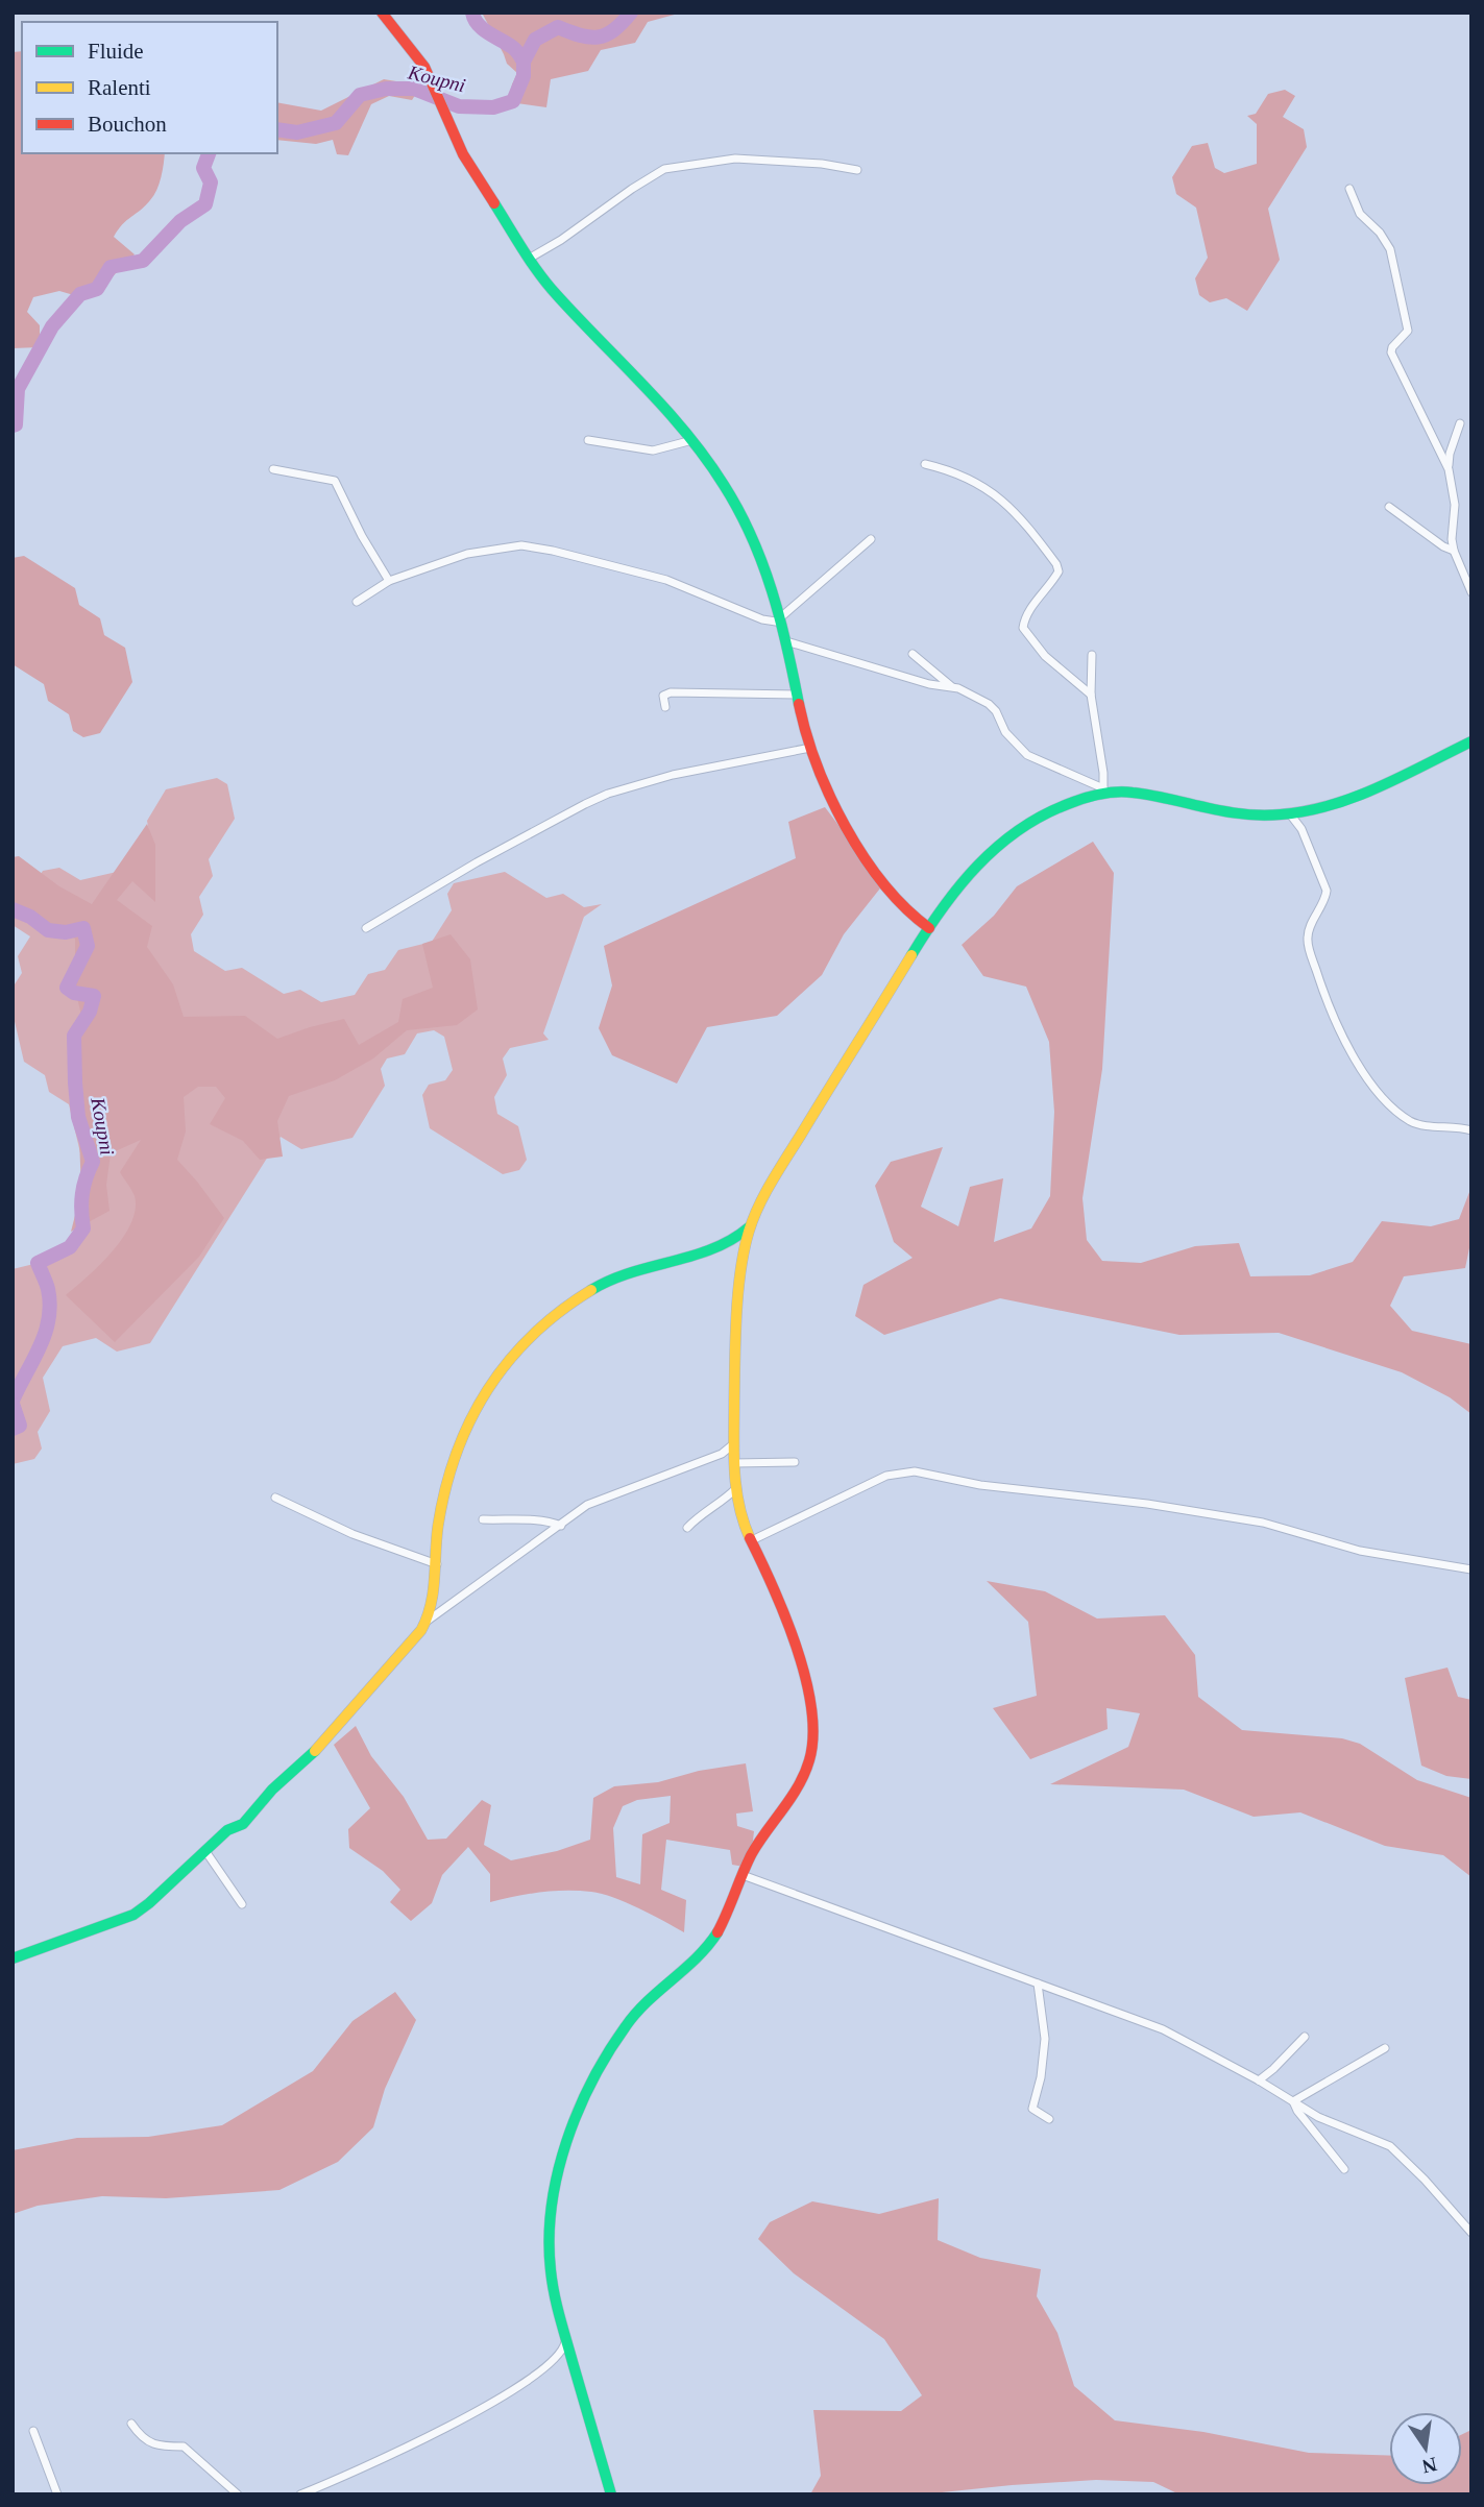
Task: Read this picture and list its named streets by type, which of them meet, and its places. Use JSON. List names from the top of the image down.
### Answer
{
  "water": ["Koupni"],
  "legend": ["Fluide", "Ralenti", "Bouchon"],
  "north": "bottom"
}
